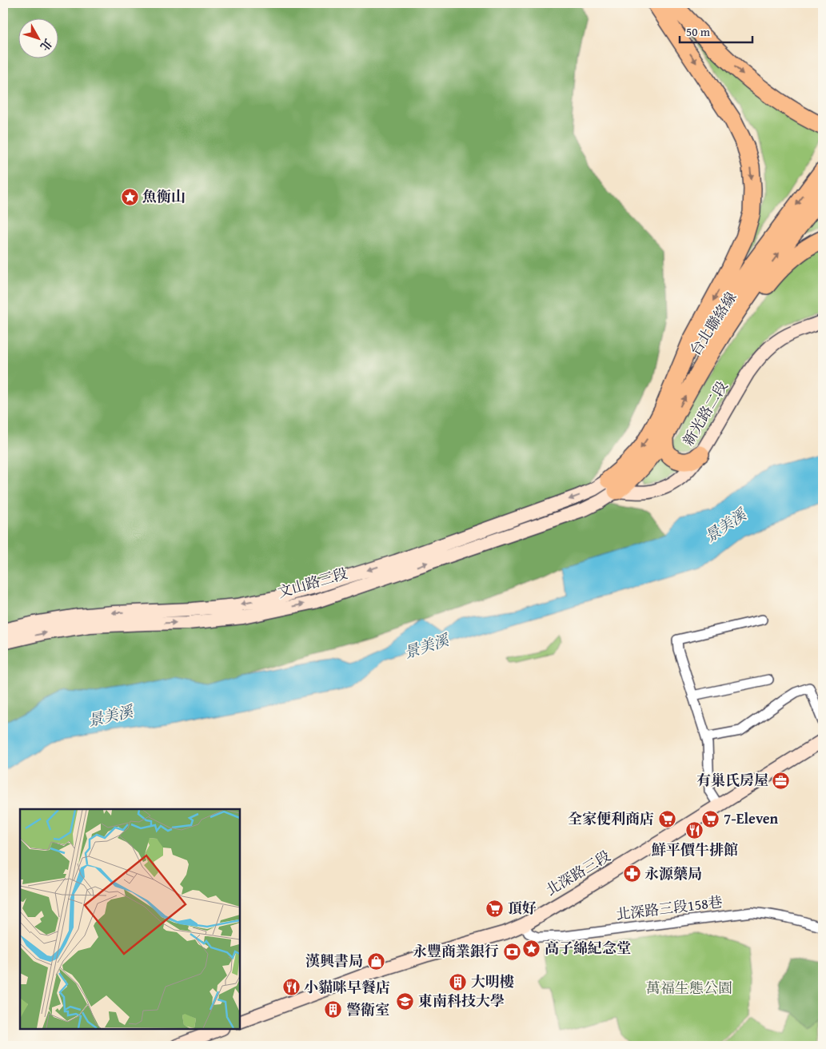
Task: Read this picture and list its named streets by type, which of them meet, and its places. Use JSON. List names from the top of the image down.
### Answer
{
  "streets": {
    "highway": ["台北聯絡線"],
    "main road": ["新光路二段", "文山路三段", "北深路三段"],
    "street": ["北深路三段158巷"]
  },
  "crossings": [
    ["台北聯絡線", "新光路二段"],
    ["台北聯絡線", "文山路三段"],
    ["新光路二段", "文山路三段"],
    ["北深路三段", "北深路三段158巷"]
  ],
  "water": ["景美溪"],
  "parks": ["萬福生態公園"],
  "places": {
    "place": ["魚衡山", "高子綿紀念堂"],
    "office": ["有巢氏房屋"],
    "supermarket": ["全家便利商店", "7-Eleven", "頂好"],
    "restaurant": ["鮮平價牛排館", "小貓咪早餐店"],
    "pharmacy": ["永源藥局"],
    "bank": ["永豐商業銀行"],
    "shop": ["漢興書局"],
    "building": ["大明樓", "警衛室"],
    "school or university": ["東南科技大學"]
  },
  "scale_bar": "50 m",
  "north": "bottom right"
}
